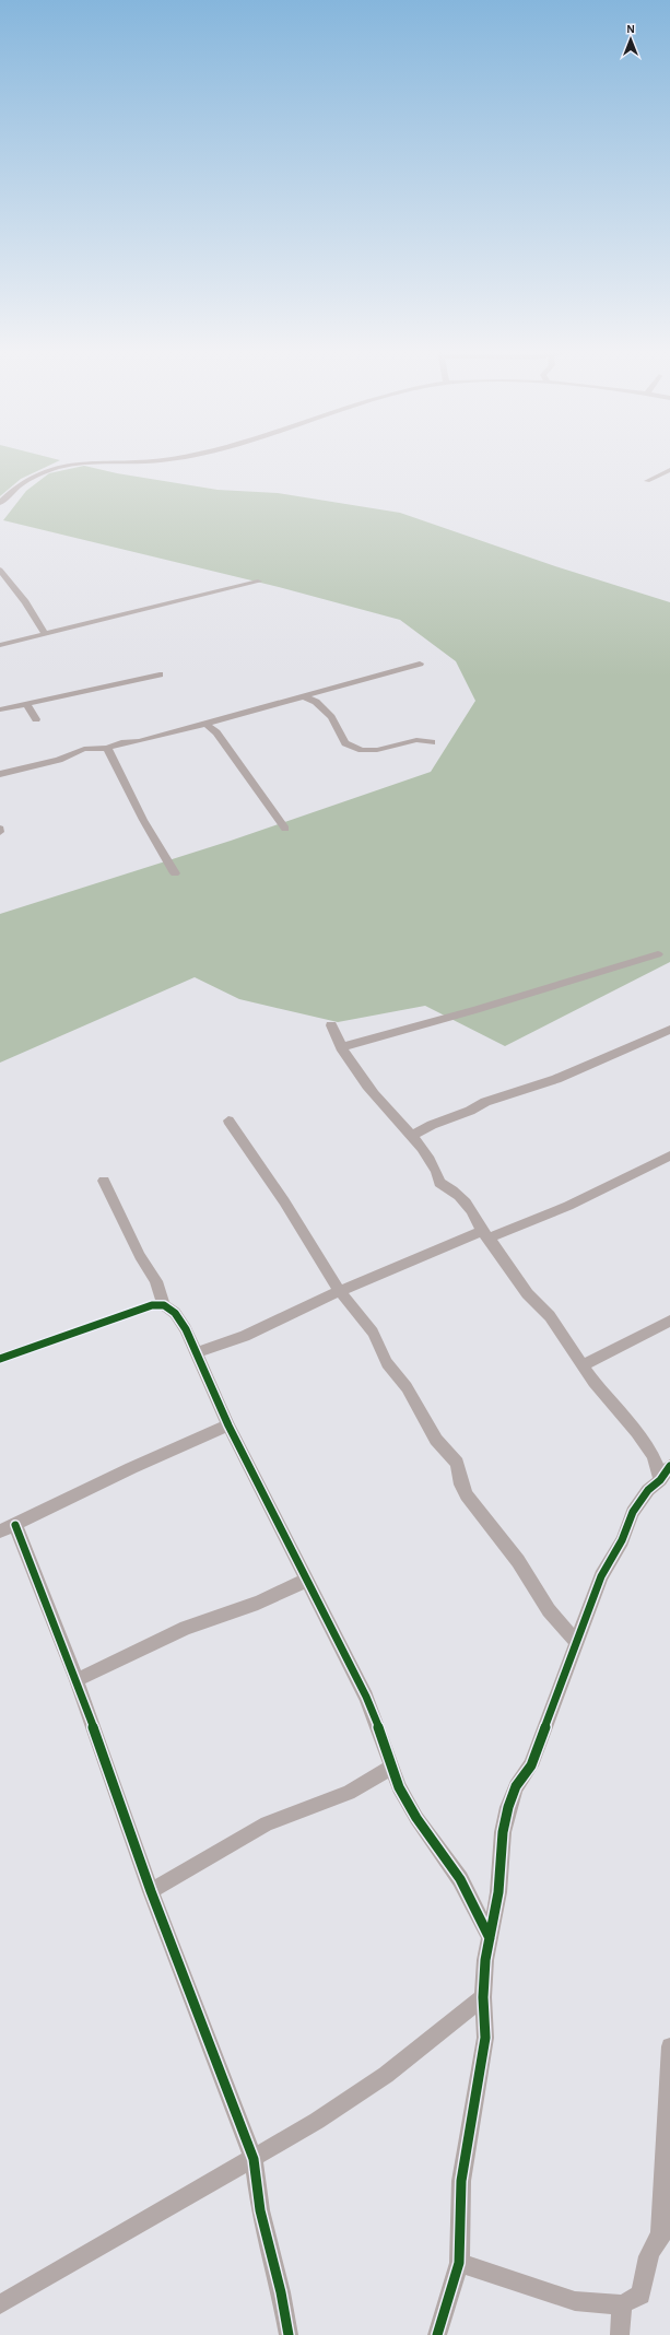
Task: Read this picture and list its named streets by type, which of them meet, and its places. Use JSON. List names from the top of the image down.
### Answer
{
  "north": "top"
}
